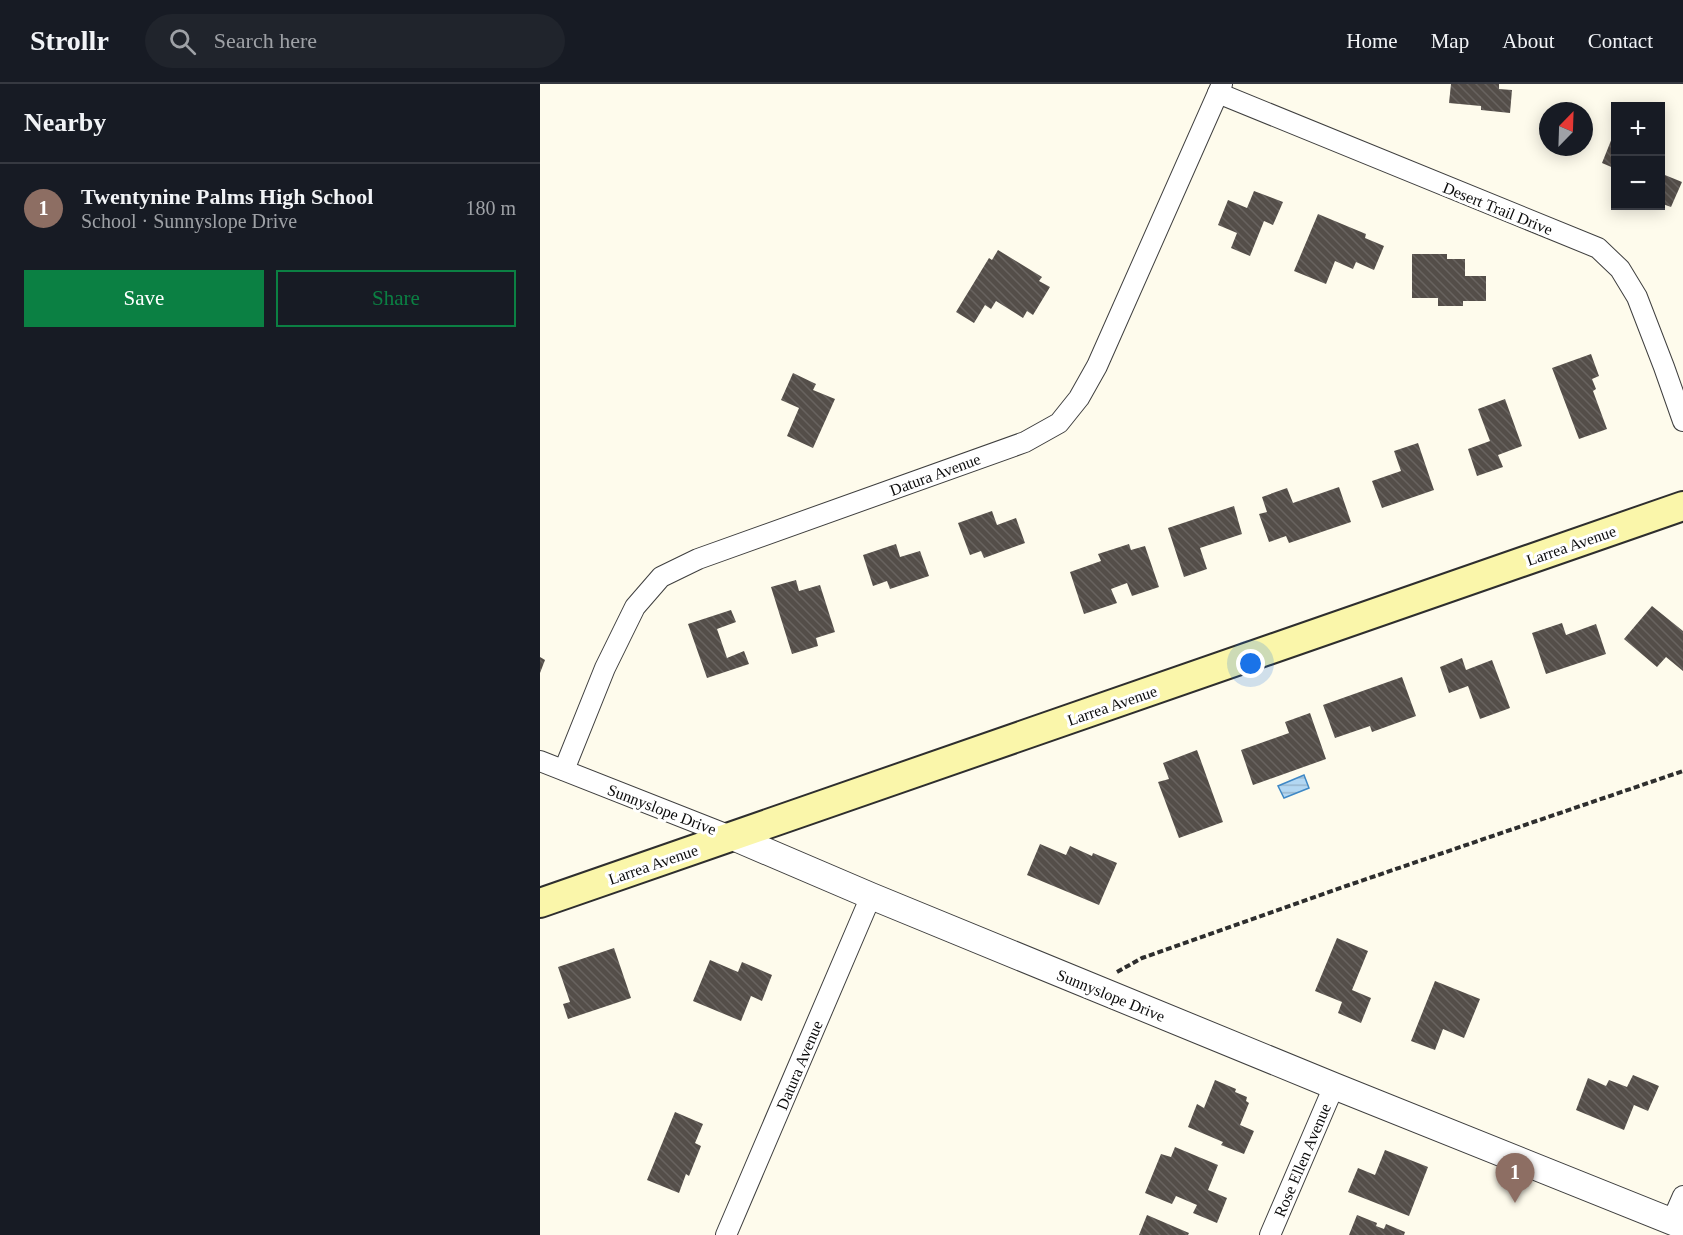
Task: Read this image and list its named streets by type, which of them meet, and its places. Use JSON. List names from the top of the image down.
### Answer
{
  "streets": {
    "main road": ["Larrea Avenue"],
    "street": [
      "Desert Trail Drive",
      "Datura Avenue",
      "Sunnyslope Drive",
      "Rose Ellen Avenue"
    ]
  },
  "crossings": [
    ["Desert Trail Drive", "Datura Avenue"],
    ["Datura Avenue", "Sunnyslope Drive"],
    ["Larrea Avenue", "Sunnyslope Drive"],
    ["Sunnyslope Drive", "Rose Ellen Avenue"]
  ],
  "north": "top right",
  "page": {
    "header": "Strollr",
    "search": "Search here",
    "nav": [
      "Home",
      "Map",
      "About",
      "Contact"
    ],
    "heading": "Nearby",
    "map_buttons": ["+", "−"],
    "list": [
      {
        "mark": "1",
        "name": "Twentynine Palms High School",
        "note": "School · Sunnyslope Drive",
        "value": "180 m"
      }
    ],
    "buttons": ["Save", "Share"],
    "pins": "1"
  }
}
